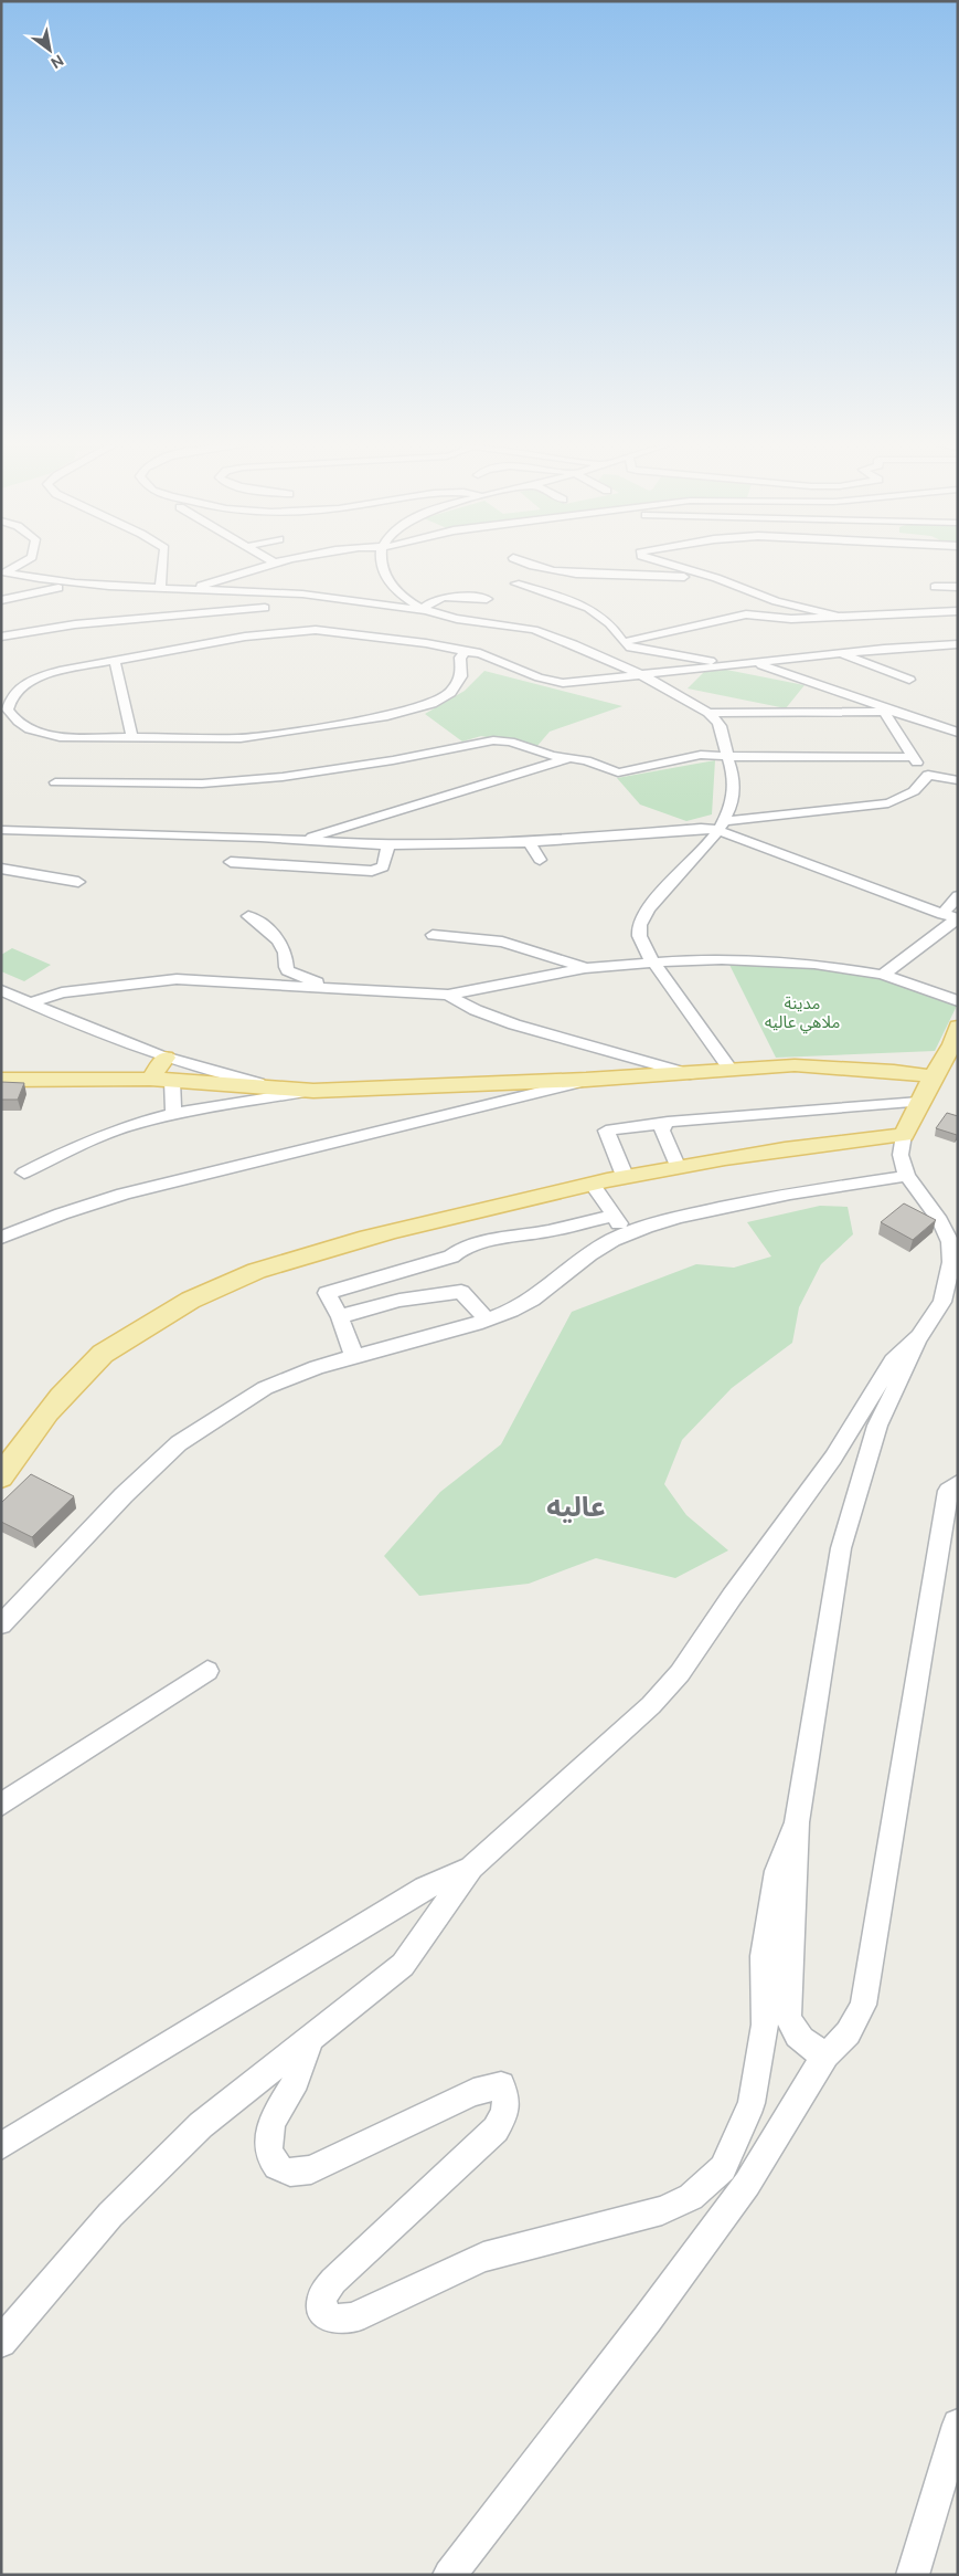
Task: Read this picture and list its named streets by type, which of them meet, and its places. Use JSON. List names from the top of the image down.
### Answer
{
  "districts": ["عاليه"],
  "parks": ["مدينة ملاهي عاليه"],
  "north": "bottom right"
}
